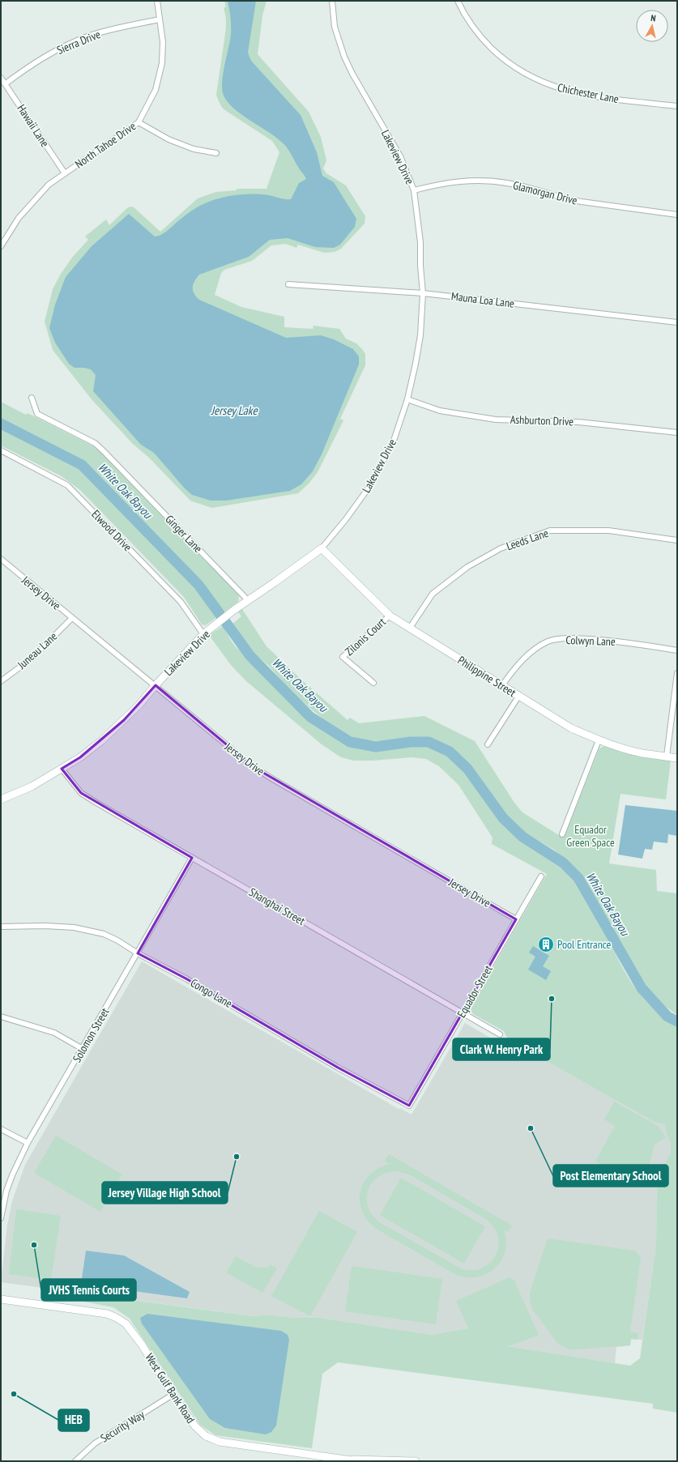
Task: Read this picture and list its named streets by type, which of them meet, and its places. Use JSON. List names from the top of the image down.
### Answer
{
  "streets": {
    "street": [
      "Sierra Drive",
      "Chichester Lane",
      "Hawaii Lane",
      "North Tahoe Drive",
      "Lakeview Drive",
      "Glamorgan Drive",
      "Mauna Loa Lane",
      "Ashburton Drive",
      "Elwood Drive",
      "Ginger Lane",
      "Leeds Lane",
      "Jersey Drive",
      "Zilonis Court",
      "Colwyn Lane",
      "Juneau Lane",
      "Philippine Street",
      "Shanghai Street",
      "Equador Street",
      "Congo Lane",
      "Solomon Street",
      "West Gulf Bank Road",
      "Security Way"
    ]
  },
  "crossings": [
    ["Sierra Drive", "Hawaii Lane"],
    ["Sierra Drive", "North Tahoe Drive"],
    ["Hawaii Lane", "North Tahoe Drive"],
    ["Lakeview Drive", "Glamorgan Drive"],
    ["Lakeview Drive", "Mauna Loa Lane"],
    ["Lakeview Drive", "Ashburton Drive"],
    ["Lakeview Drive", "Elwood Drive"],
    ["Lakeview Drive", "Ginger Lane"],
    ["Lakeview Drive", "Jersey Drive"],
    ["Lakeview Drive", "Philippine Street"],
    ["Lakeview Drive", "Shanghai Street"],
    ["Leeds Lane", "Philippine Street"],
    ["Jersey Drive", "Juneau Lane"],
    ["Jersey Drive", "Equador Street"],
    ["Zilonis Court", "Philippine Street"],
    ["Colwyn Lane", "Philippine Street"],
    ["Shanghai Street", "Equador Street"],
    ["Shanghai Street", "Solomon Street"],
    ["Equador Street", "Congo Lane"],
    ["Congo Lane", "Solomon Street"],
    ["West Gulf Bank Road", "Security Way"]
  ],
  "water": ["Jersey Lake", "White Oak Bayou"],
  "parks": ["Equador Green Space"],
  "places": {
    "building": ["Pool Entrance"],
    "other": [
      "Clark W. Henry Park",
      "Post Elementary School",
      "Jersey Village High School",
      "JVHS Tennis Courts",
      "HEB"
    ]
  },
  "north": "top"
}
